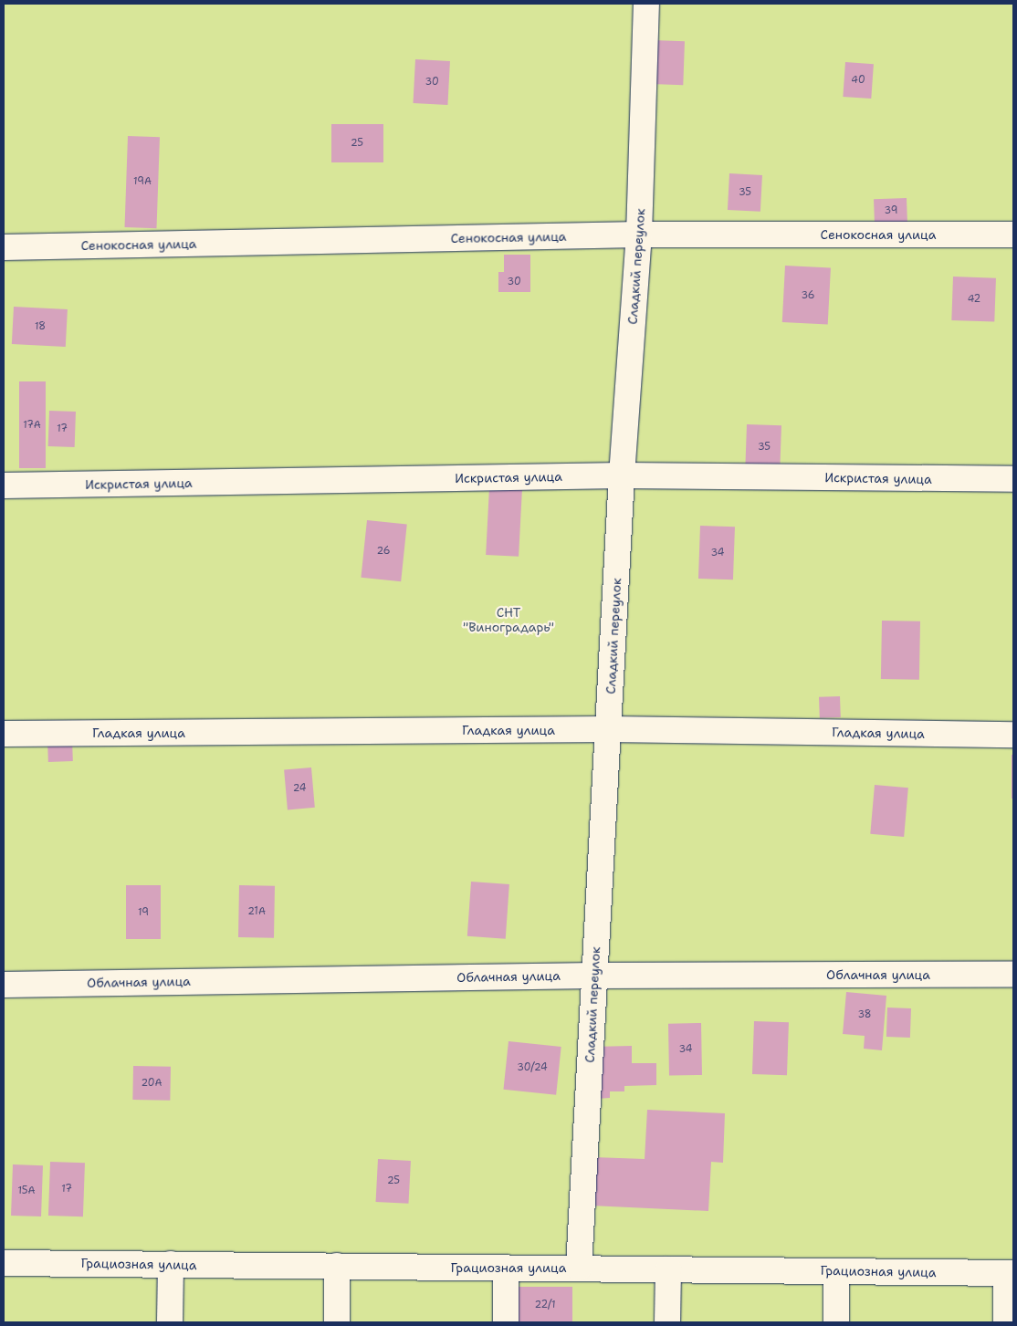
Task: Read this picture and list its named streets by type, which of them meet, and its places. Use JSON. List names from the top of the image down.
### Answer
{
  "streets": {
    "street": [
      "Сенокосная улица",
      "Сладкий переулок",
      "Искристая улица",
      "Гладкая улица",
      "Облачная улица",
      "Грациозная улица"
    ]
  },
  "crossings": [
    ["Сенокосная улица", "Сладкий переулок"],
    ["Сладкий переулок", "Искристая улица"],
    ["Сладкий переулок", "Гладкая улица"],
    ["Сладкий переулок", "Облачная улица"],
    ["Сладкий переулок", "Грациозная улица"]
  ],
  "parks": ["СНТ \"Виноградарь\""],
  "house_numbers": [
    "40",
    "30",
    "25",
    "19А",
    "35",
    "39",
    "30",
    "36",
    "42",
    "18",
    "17А",
    "17",
    "35",
    "26",
    "34",
    "24",
    "21А",
    "19",
    "38",
    "34",
    "30/24",
    "20А",
    "25",
    "17",
    "15А",
    "22/1"
  ]
}
